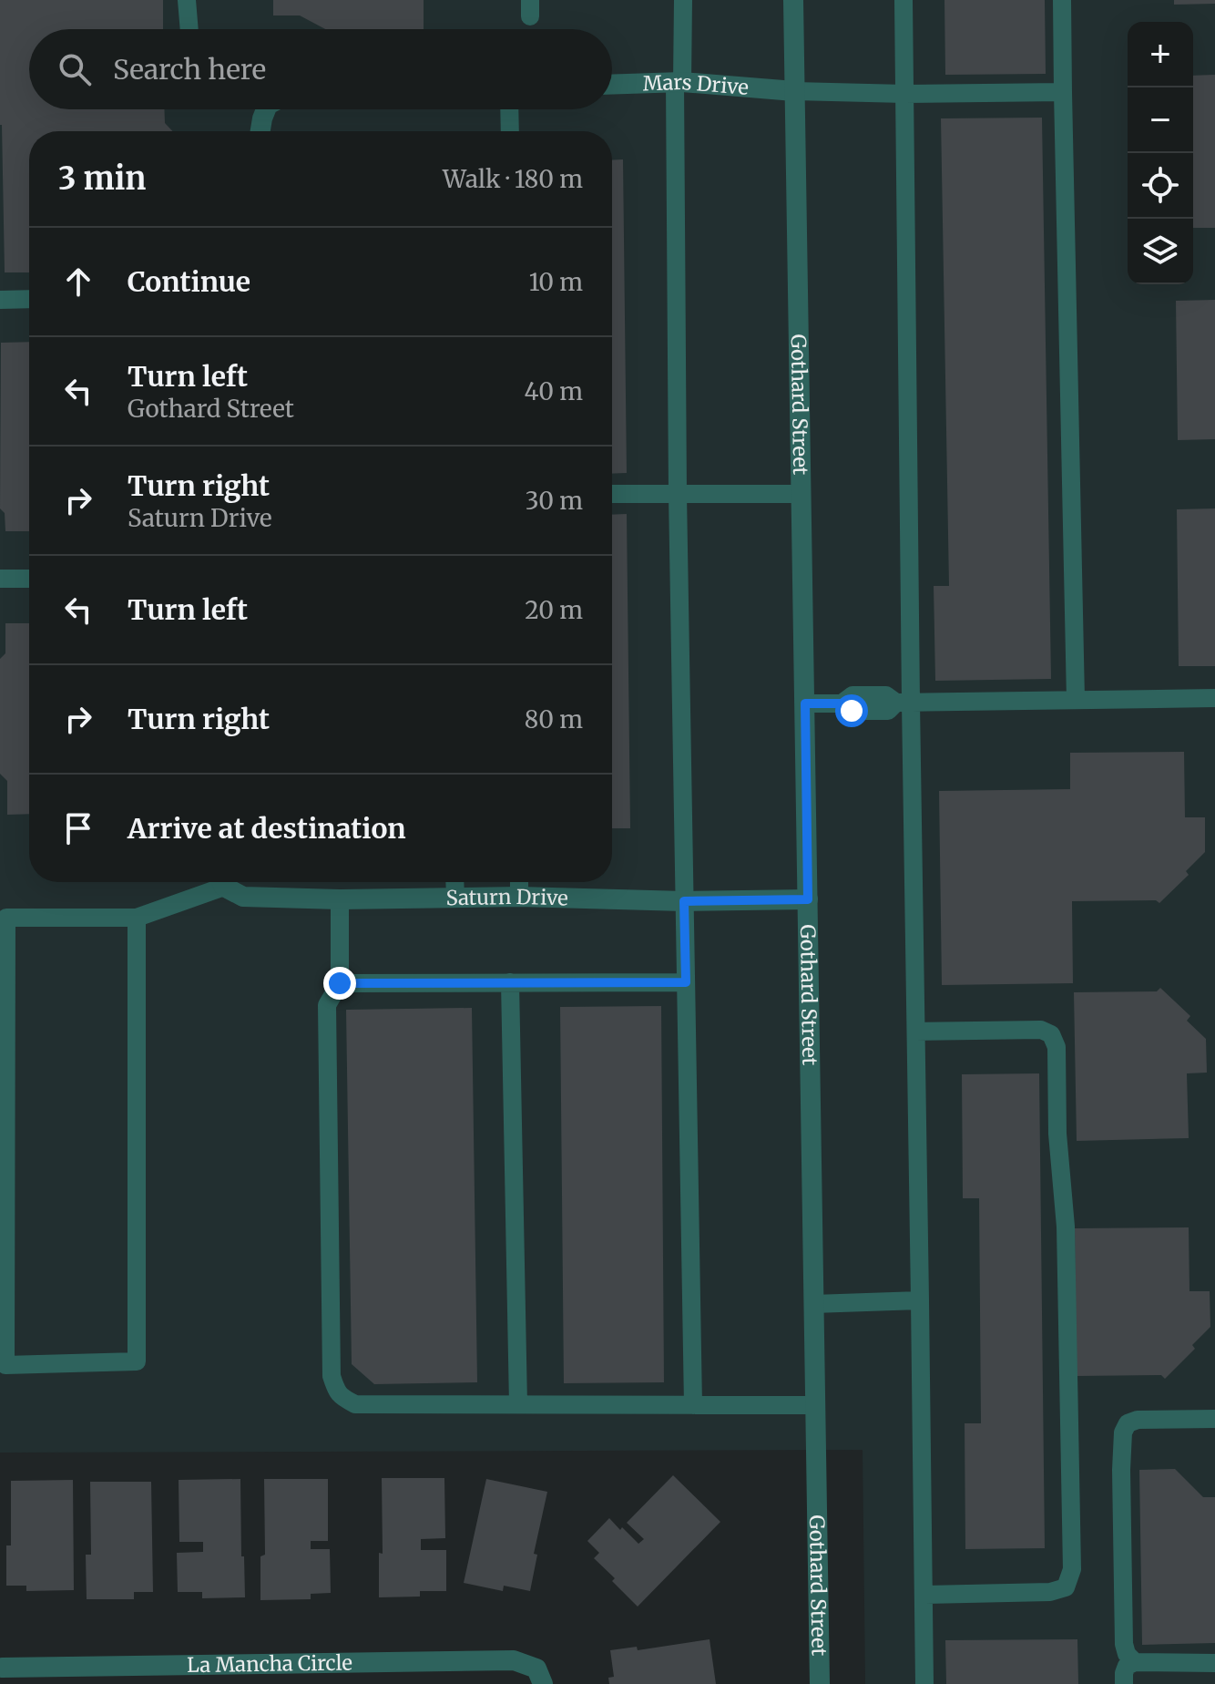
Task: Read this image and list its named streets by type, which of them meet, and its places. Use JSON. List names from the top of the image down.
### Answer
{
  "streets": {
    "street": [
      "Mars Drive",
      "Gothard Street",
      "Saturn Drive",
      "La Mancha Circle"
    ]
  },
  "crossings": [
    ["Mars Drive", "Gothard Street"],
    ["Gothard Street", "Saturn Drive"]
  ],
  "page": {
    "map_buttons": ["+", "−"],
    "search": "Search here",
    "heading": ["3 min", "Walk · 180 m"],
    "list": [
      ["Continue", "10 m"],
      ["Turn left", "Gothard Street", "40 m"],
      ["Turn right", "Saturn Drive", "30 m"],
      ["Turn left", "20 m"],
      ["Turn right", "80 m"],
      "Arrive at destination"
    ]
  }
}
